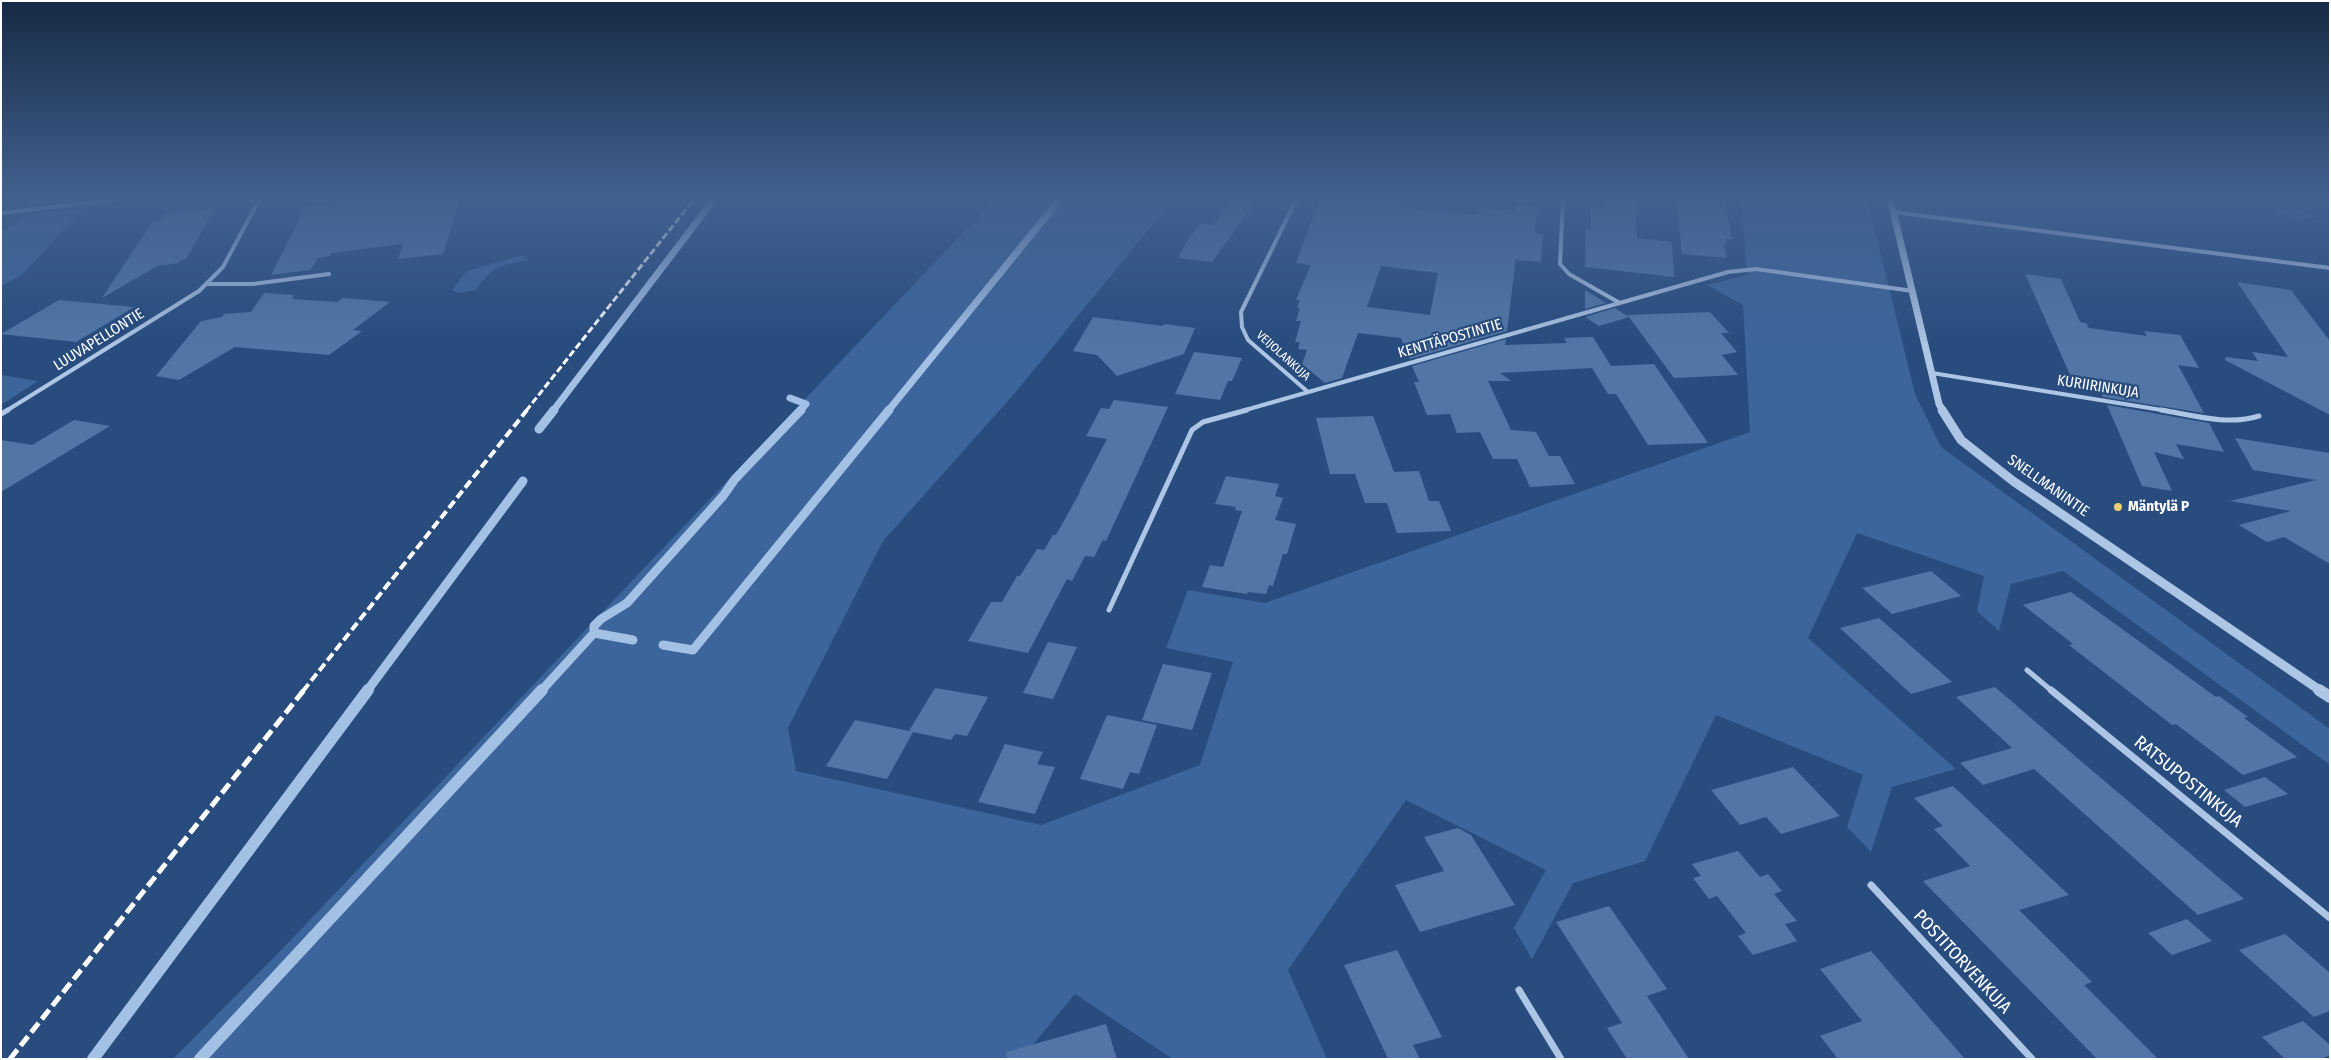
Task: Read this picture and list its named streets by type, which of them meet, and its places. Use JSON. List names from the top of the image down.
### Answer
{
  "streets": {
    "street": [
      "KENTTÄPOSTINTIE",
      "LUUVAPELLONTIE",
      "VEIJOLANKUJA",
      "KURIIRINKUJA",
      "SNELLMANINTIE",
      "RATSUPOSTINKUJA",
      "POSTITORVENKUJA"
    ]
  },
  "crossings": [
    ["KENTTÄPOSTINTIE", "VEIJOLANKUJA"],
    ["KENTTÄPOSTINTIE", "SNELLMANINTIE"],
    ["KURIIRINKUJA", "SNELLMANINTIE"]
  ],
  "places": ["Mäntylä P"]
}
